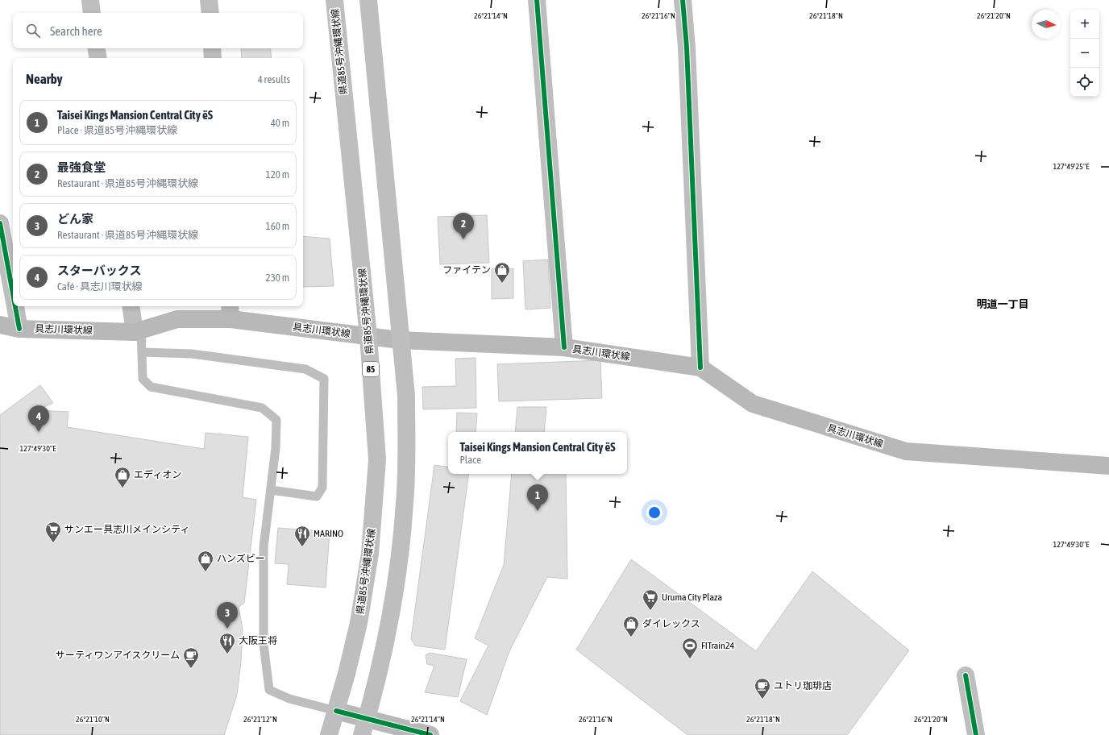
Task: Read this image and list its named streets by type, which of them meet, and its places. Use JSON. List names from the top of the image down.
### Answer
{
  "streets": {
    "main road": ["県道85号沖縄環状線", "具志川環状線", "85"]
  },
  "crossings": [
    ["県道85号沖縄環状線", "具志川環状線"]
  ],
  "districts": ["明道一丁目"],
  "places": {
    "shop": [
      "ファイテン",
      "エディオン",
      "ハンズビー",
      "ダイレックス"
    ],
    "supermarket": ["サンエー具志川メインシティ", "Uruma City Plaza"],
    "restaurant": ["MARINO", "大阪王将"],
    "sports": ["FITrain24"],
    "cafe": ["サーティワンアイスクリーム", "ユトリ珈琲店"]
  },
  "north": "right",
  "page": {
    "map_buttons": ["+", "−"],
    "search": "Search here",
    "heading": ["Nearby", "4 results"],
    "list": [
      {
        "mark": "1",
        "name": "Taisei Kings Mansion Central City ëS",
        "note": "Place · 県道85号沖縄環状線",
        "value": "40 m"
      },
      {
        "mark": "2",
        "name": "最強食堂",
        "note": "Restaurant · 県道85号沖縄環状線",
        "value": "120 m"
      },
      {
        "mark": "3",
        "name": "どん家",
        "note": "Restaurant · 県道85号沖縄環状線",
        "value": "160 m"
      },
      {
        "mark": "4",
        "name": "スターバックス",
        "note": "Café · 具志川環状線",
        "value": "230 m"
      }
    ],
    "pins": [
      "2",
      "4",
      "1",
      "3"
    ],
    "popup": ["Taisei Kings Mansion Central City ëS", "Place"]
  },
  "coordinates": [
    "26°21'14\"N",
    "26°21'16\"N",
    "26°21'18\"N",
    "26°21'20\"N",
    "127°49'25\"E",
    "127°49'30\"E",
    "26°21'10\"N",
    "26°21'12\"N"
  ]
}
